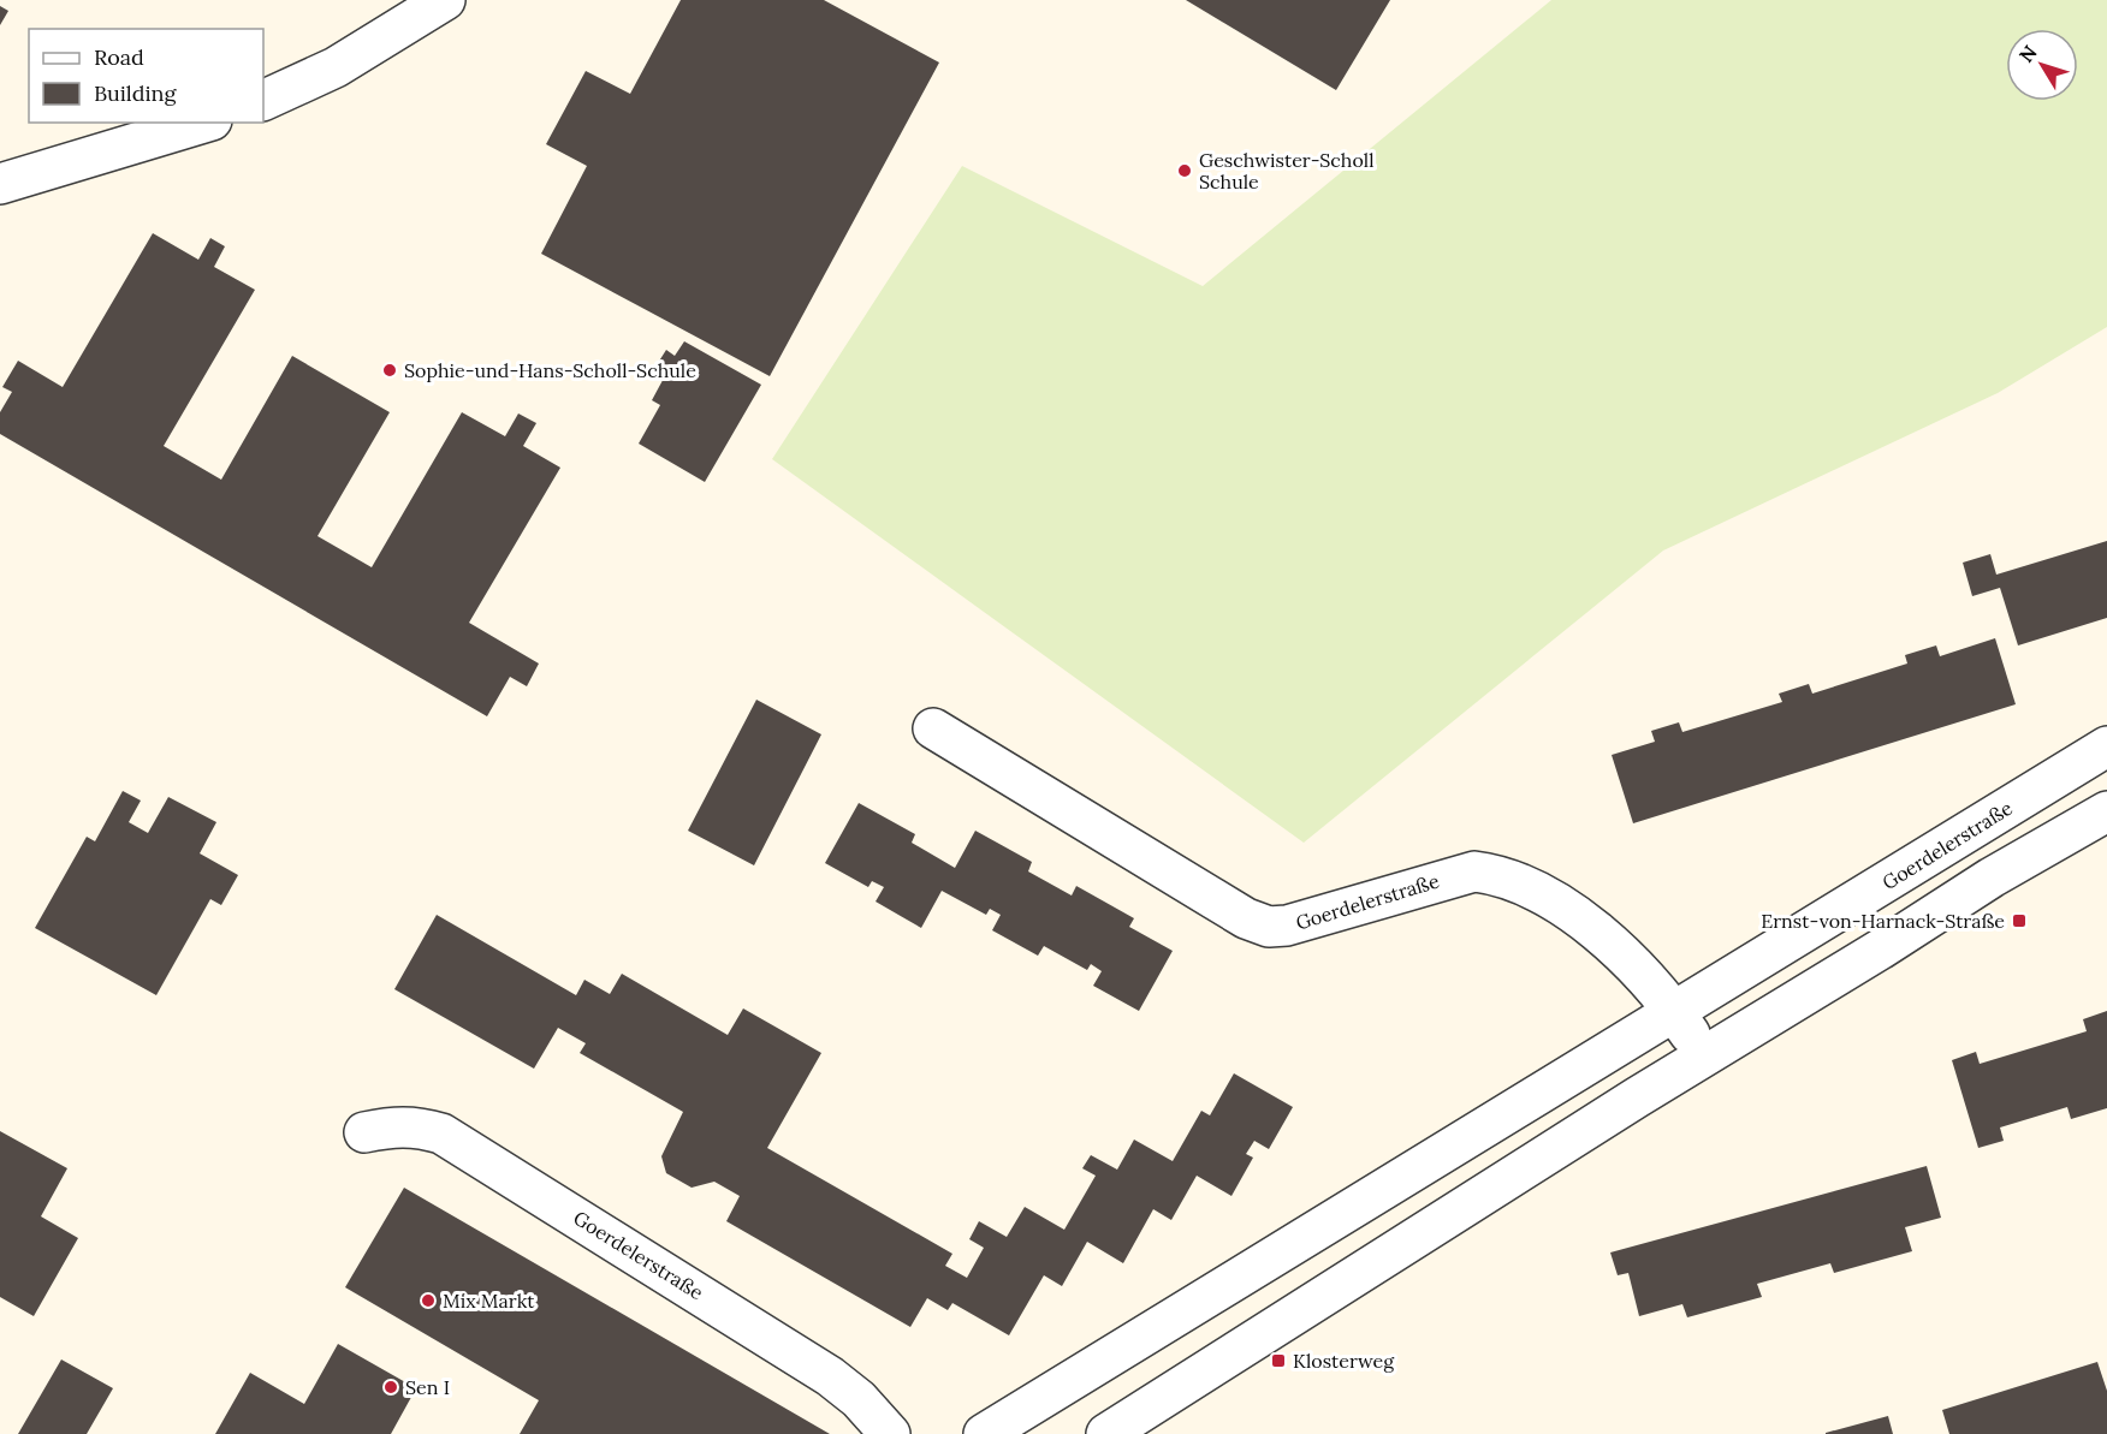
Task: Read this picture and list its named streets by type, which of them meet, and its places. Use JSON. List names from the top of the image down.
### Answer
{
  "streets": {
    "street": ["Goerdelerstraße"]
  },
  "places": {
    "other": [
      "Geschwister-Scholl Schule",
      "Sophie-und-Hans-Scholl-Schule",
      "Mix Markt",
      "Sen I"
    ],
    "transit": ["Ernst-von-Harnack-Straße", "Klosterweg"]
  },
  "legend": ["Road", "Building"],
  "north": "top left"
}
